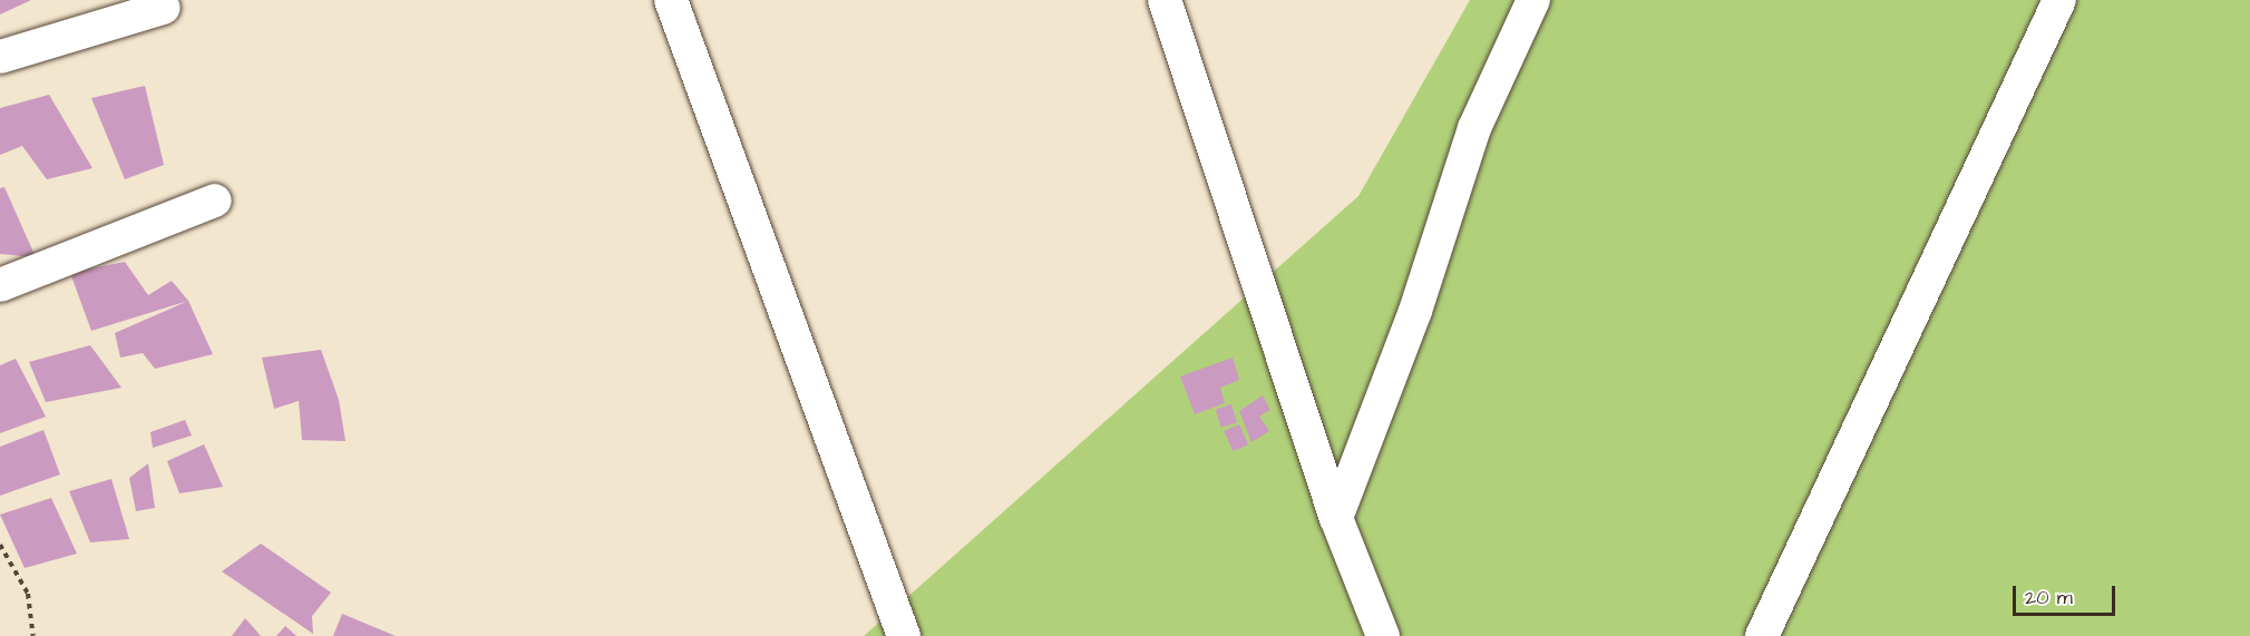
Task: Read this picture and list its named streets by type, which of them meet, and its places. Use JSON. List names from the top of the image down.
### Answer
{
  "scale_bar": "20 m"
}
